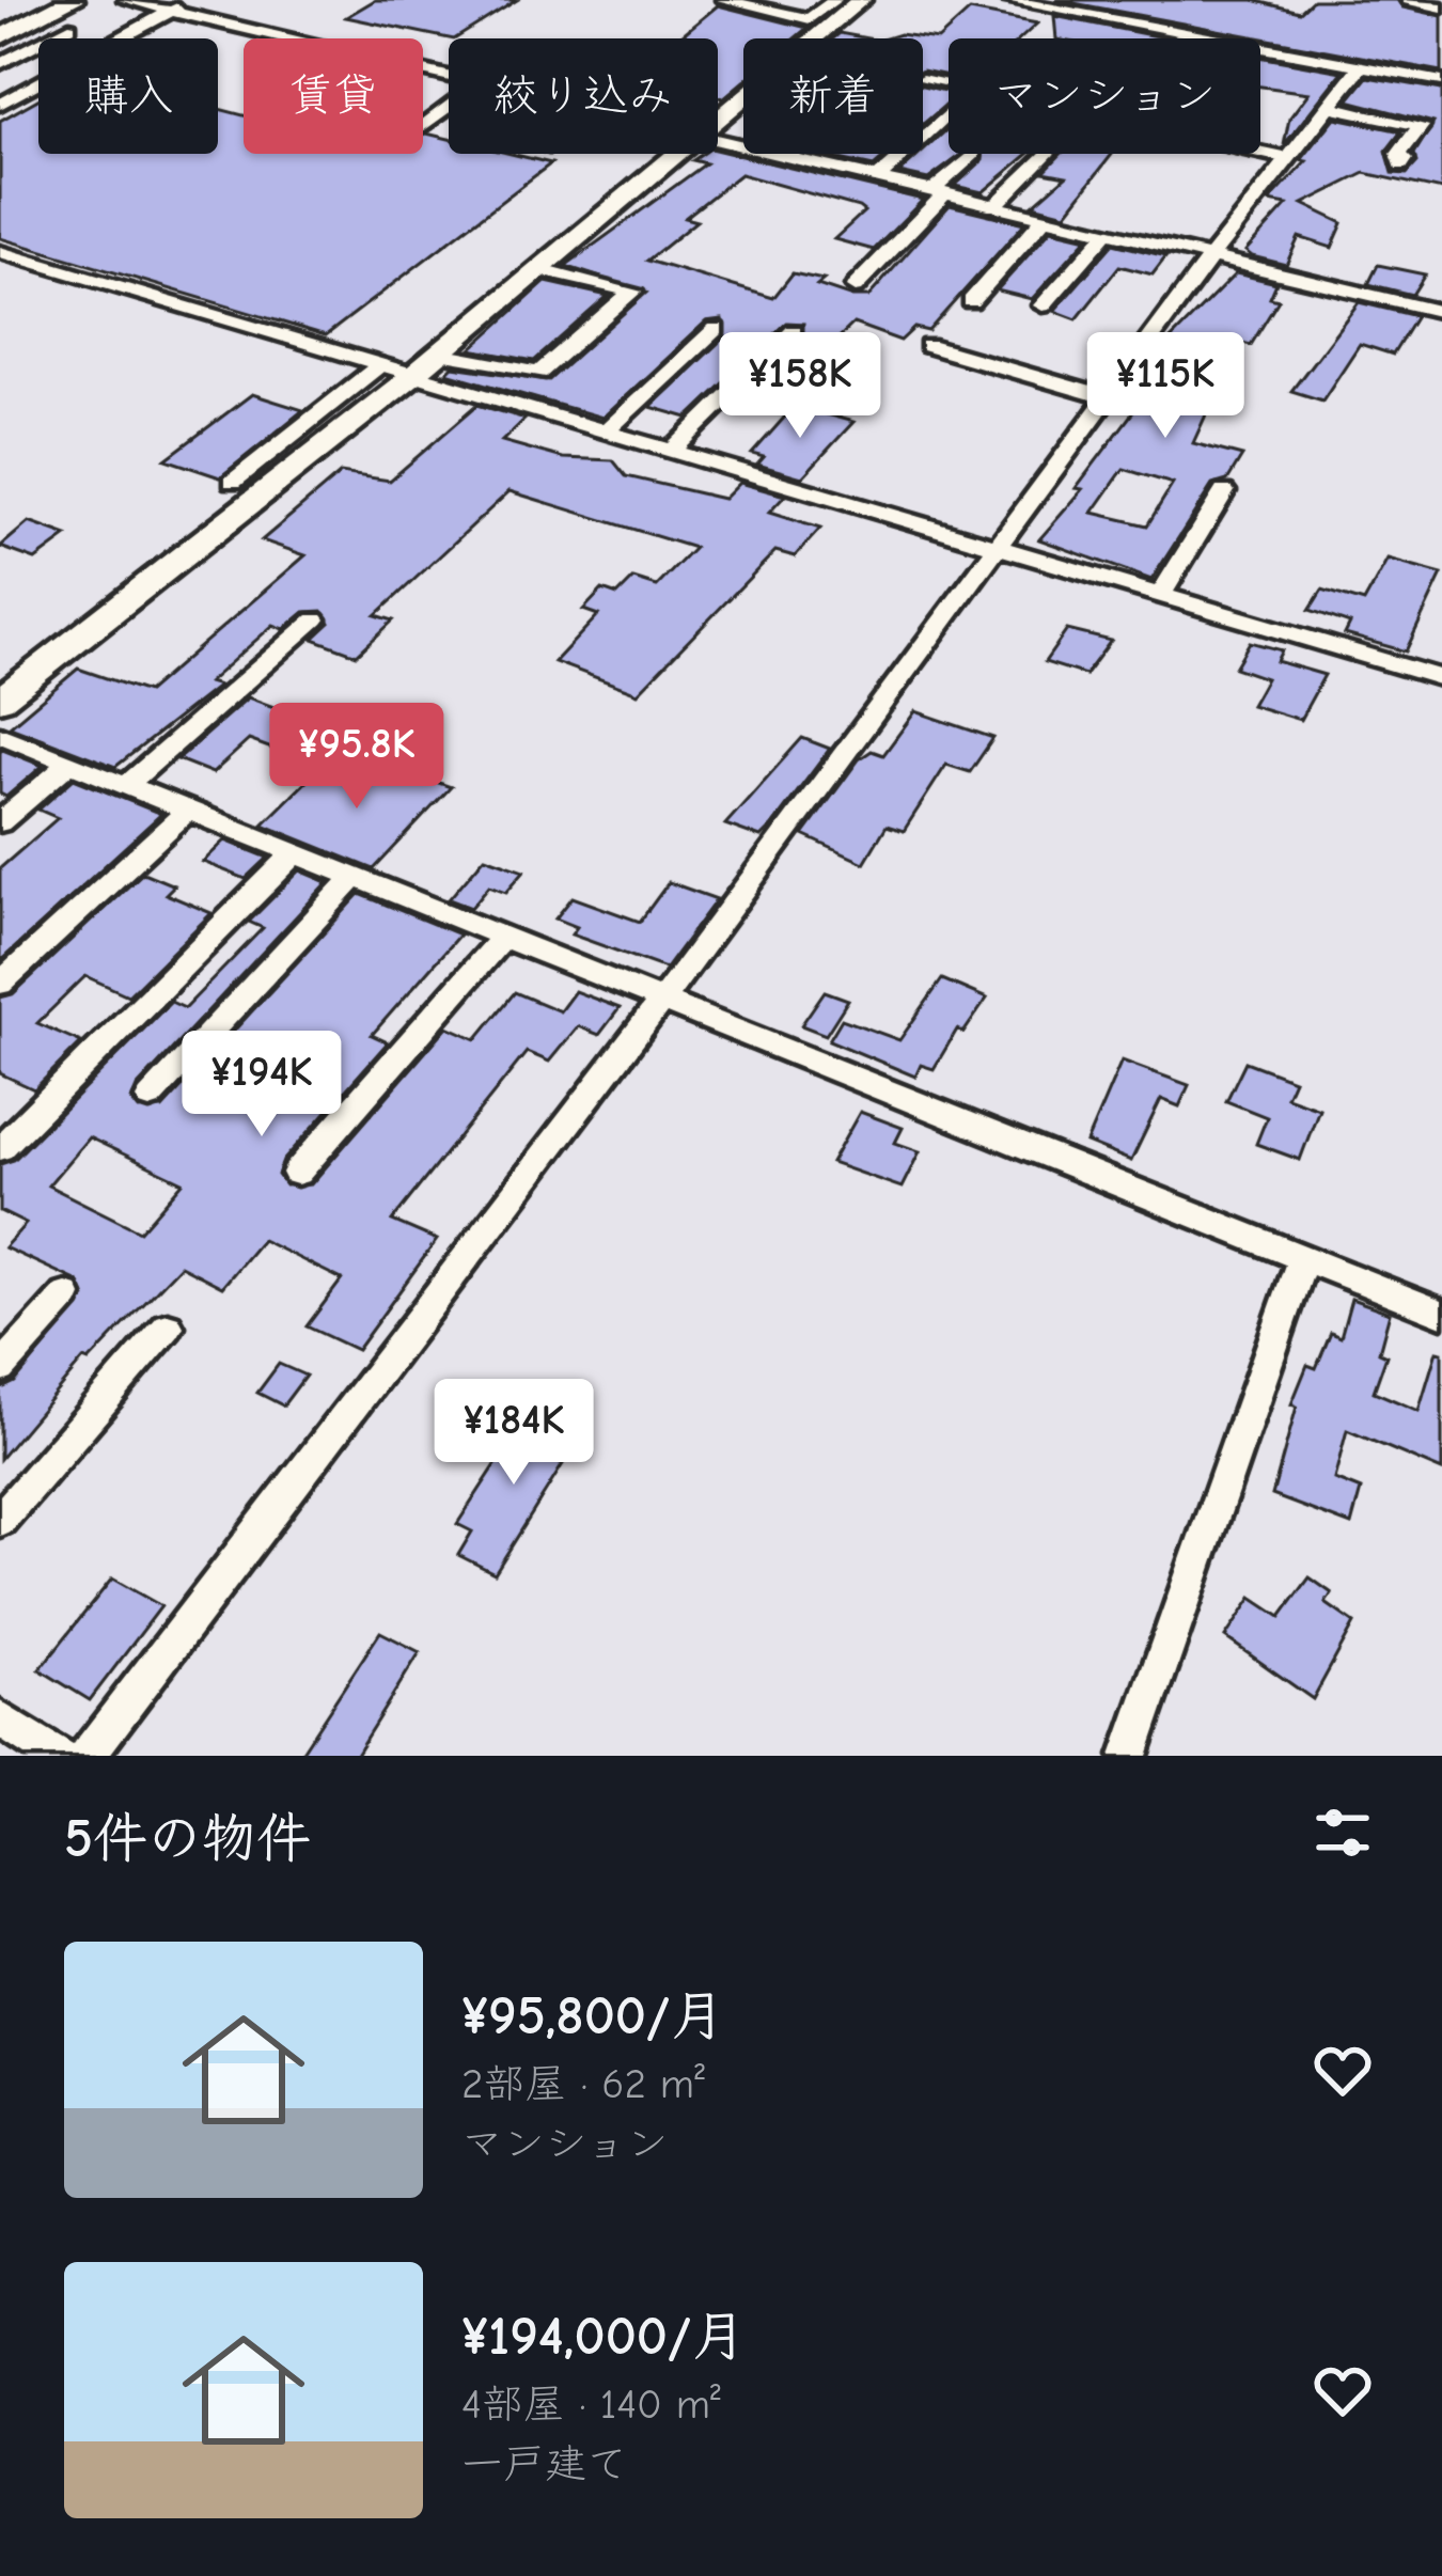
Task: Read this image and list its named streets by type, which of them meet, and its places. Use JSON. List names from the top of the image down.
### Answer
{
  "page": {
    "chip": [
      "購入",
      "賃貸",
      "絞り込み",
      "新着",
      "マンション"
    ],
    "price": [
      "¥158K",
      "¥115K",
      "¥95.8K",
      "¥194K",
      "¥184K"
    ],
    "heading": "5件の物件",
    "list": [
      {
        "name": "¥95,800/月",
        "note": "2部屋 · 62 m² · マンション"
      },
      {
        "name": "¥194,000/月",
        "note": "4部屋 · 140 m² · 一戸建て"
      }
    ]
  }
}
